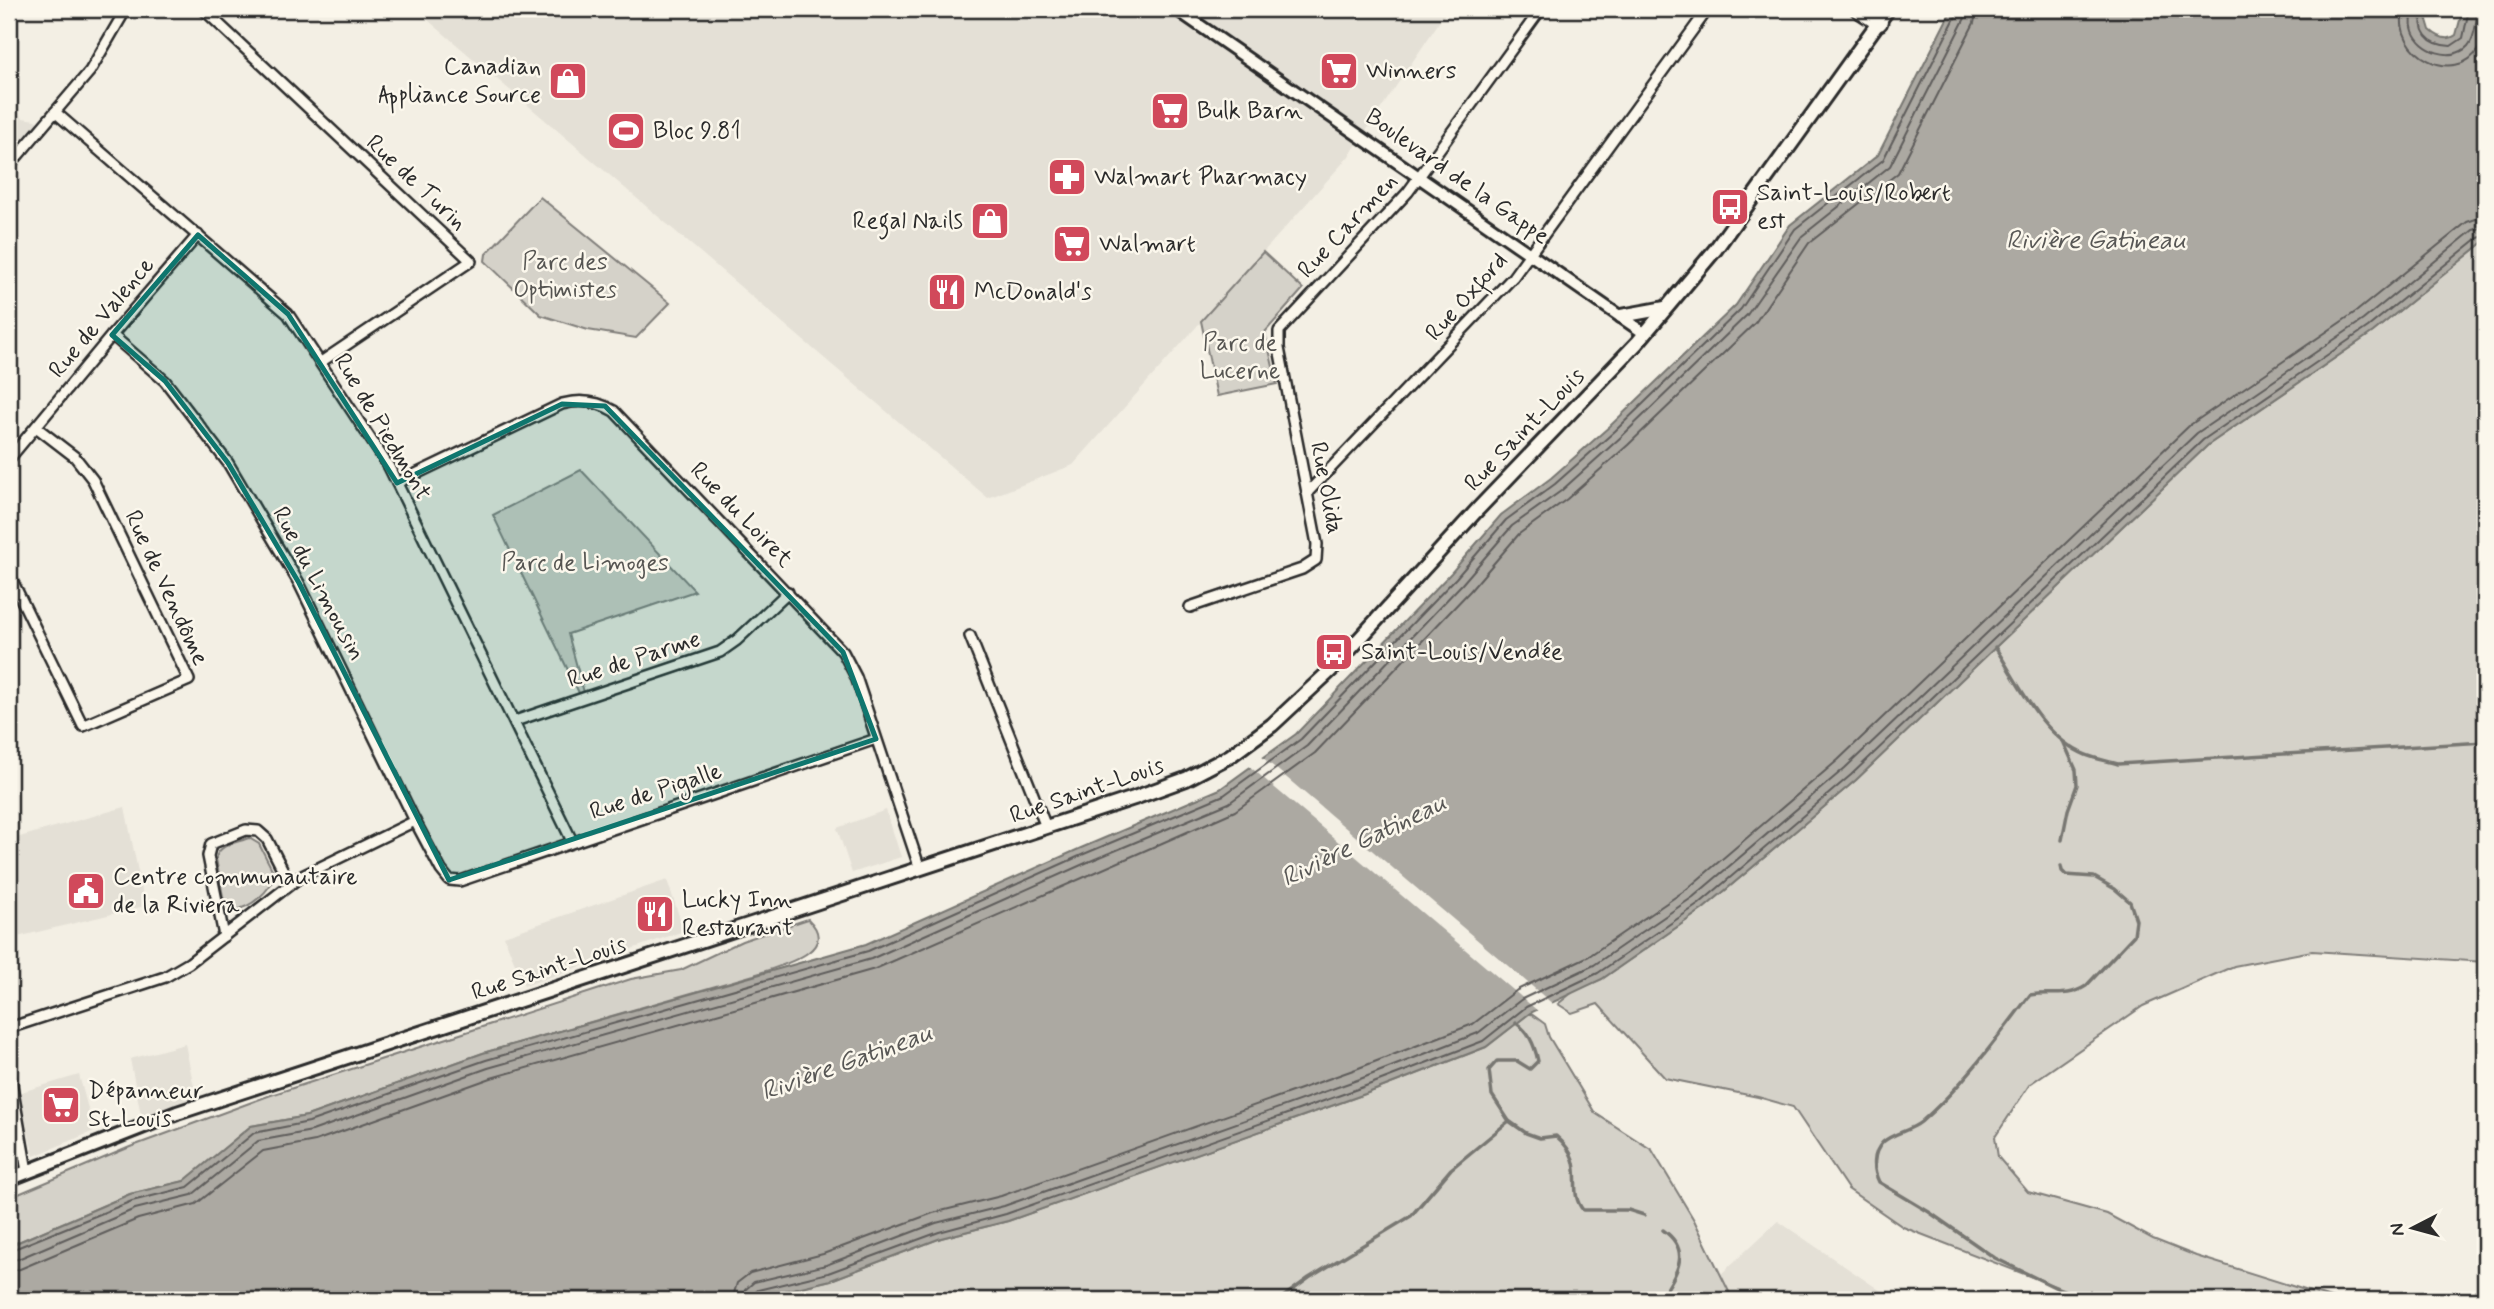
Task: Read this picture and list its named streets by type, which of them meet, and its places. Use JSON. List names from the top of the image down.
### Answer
{
  "streets": {
    "main road": ["Rue Saint-Louis"],
    "street": [
      "Boulevard de la Gappe",
      "Rue de Turin",
      "Rue Carmen",
      "Rue Oxford",
      "Rue de Valence",
      "Rue de Piedmont",
      "Rue Olida",
      "Rue du Loiret",
      "Rue du Limousin",
      "Rue de Vendôme",
      "Rue de Parme",
      "Rue de Pigalle"
    ]
  },
  "crossings": [
    ["Boulevard de la Gappe", "Rue Carmen"],
    ["Boulevard de la Gappe", "Rue Oxford"],
    ["Boulevard de la Gappe", "Rue Saint-Louis"],
    ["Rue de Turin", "Rue de Piedmont"],
    ["Rue Carmen", "Rue Olida"],
    ["Rue Oxford", "Rue Olida"],
    ["Rue de Valence", "Rue de Piedmont"],
    ["Rue de Valence", "Rue du Limousin"],
    ["Rue de Valence", "Rue de Vendôme"],
    ["Rue de Piedmont", "Rue du Loiret"],
    ["Rue de Piedmont", "Rue de Parme"],
    ["Rue de Piedmont", "Rue de Pigalle"],
    ["Rue Saint-Louis", "Rue du Loiret"],
    ["Rue du Loiret", "Rue de Parme"],
    ["Rue du Loiret", "Rue de Pigalle"],
    ["Rue du Limousin", "Rue de Pigalle"]
  ],
  "water": ["Rivière Gatineau"],
  "parks": ["Parc des Optimistes", "Parc de Lucerne", "Parc de Limoges"],
  "places": {
    "supermarket": [
      "Winners",
      "Bulk Barn",
      "Walmart",
      "Dépanneur St-Louis"
    ],
    "shop": ["Canadian Appliance Source", "Regal Nails"],
    "sports": ["Bloc 9.81"],
    "pharmacy": ["Walmart Pharmacy"],
    "bus stop": ["Saint-Louis/Robert est", "Saint-Louis/Vendée"],
    "restaurant": ["McDonald's", "Lucky Inn Restaurant"],
    "public building": ["Centre communautaire de la Riviera"]
  },
  "north": "left"
}
